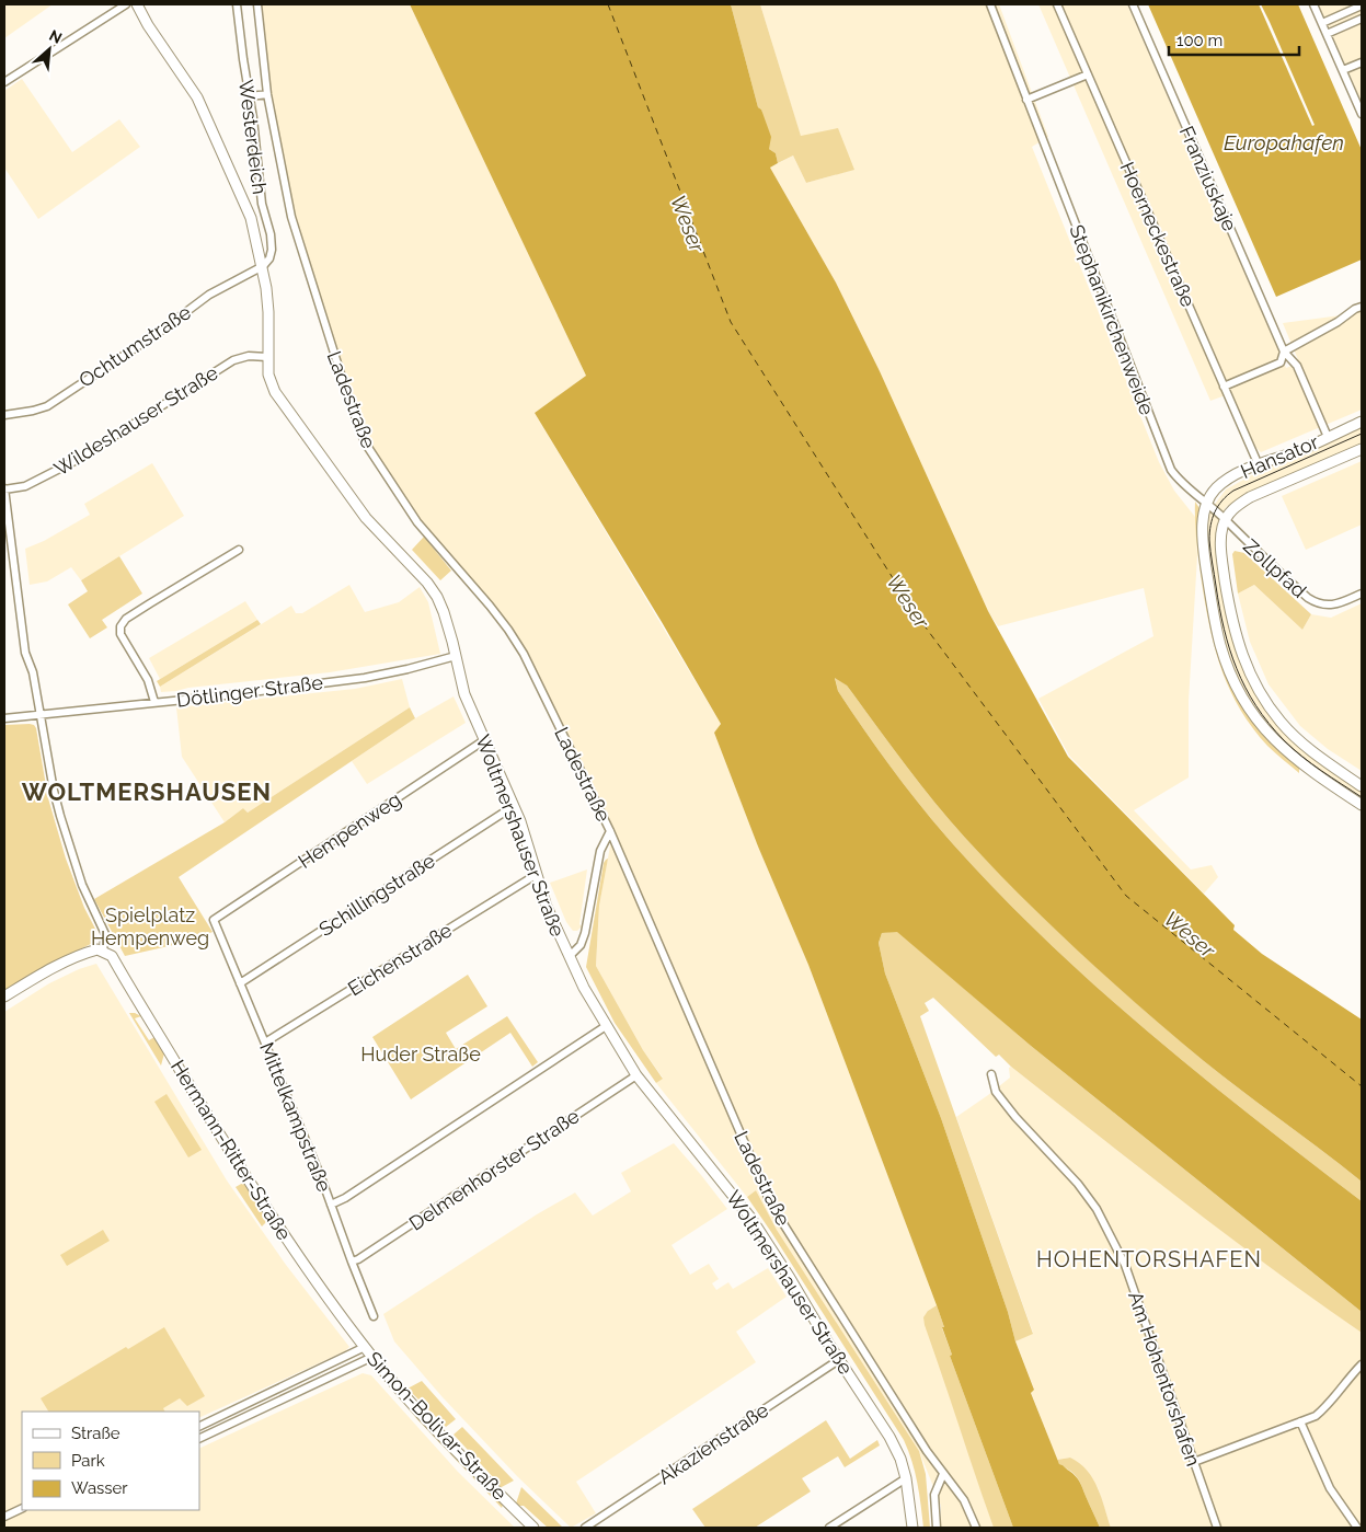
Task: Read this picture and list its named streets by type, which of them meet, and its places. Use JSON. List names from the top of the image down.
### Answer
{
  "streets": {
    "street": [
      "Westerdeich",
      "Franziuskaje",
      "Hoerneckestraße",
      "Stephanikirchenweide",
      "Ochtumstraße",
      "Ladestraße",
      "Wildeshauser Straße",
      "Hansator",
      "Zollpfad",
      "Dötlinger Straße",
      "Hempenweg",
      "Woltmershauser Straße",
      "Schillingstraße",
      "Eichenstraße",
      "Mittelkampstraße",
      "Hermann-Ritter-Straße",
      "Delmenhorster Straße",
      "Am Hohentorshafen",
      "Simon-Bolivar-Straße",
      "Akazienstraße"
    ]
  },
  "crossings": [
    ["Westerdeich", "Ochtumstraße"],
    ["Westerdeich", "Woltmershauser Straße"],
    ["Franziuskaje", "Hansator"],
    ["Hoerneckestraße", "Hansator"],
    ["Stephanikirchenweide", "Hansator"],
    ["Stephanikirchenweide", "Zollpfad"],
    ["Ochtumstraße", "Woltmershauser Straße"],
    ["Ladestraße", "Woltmershauser Straße"],
    ["Wildeshauser Straße", "Woltmershauser Straße"],
    ["Hansator", "Zollpfad"],
    ["Dötlinger Straße", "Woltmershauser Straße"],
    ["Hempenweg", "Woltmershauser Straße"],
    ["Hempenweg", "Mittelkampstraße"],
    ["Woltmershauser Straße", "Schillingstraße"],
    ["Woltmershauser Straße", "Eichenstraße"],
    ["Woltmershauser Straße", "Delmenhorster Straße"],
    ["Woltmershauser Straße", "Akazienstraße"],
    ["Schillingstraße", "Mittelkampstraße"],
    ["Eichenstraße", "Mittelkampstraße"],
    ["Mittelkampstraße", "Delmenhorster Straße"],
    ["Hermann-Ritter-Straße", "Simon-Bolivar-Straße"]
  ],
  "districts": ["WOLTMERSHAUSEN", "HOHENTORSHAFEN"],
  "water": ["Europahafen", "Weser"],
  "parks": ["Spielplatz Hempenweg", "Huder Straße"],
  "legend": ["Straße", "Park", "Wasser"],
  "scale_bar": "100 m",
  "north": "top right"
}
